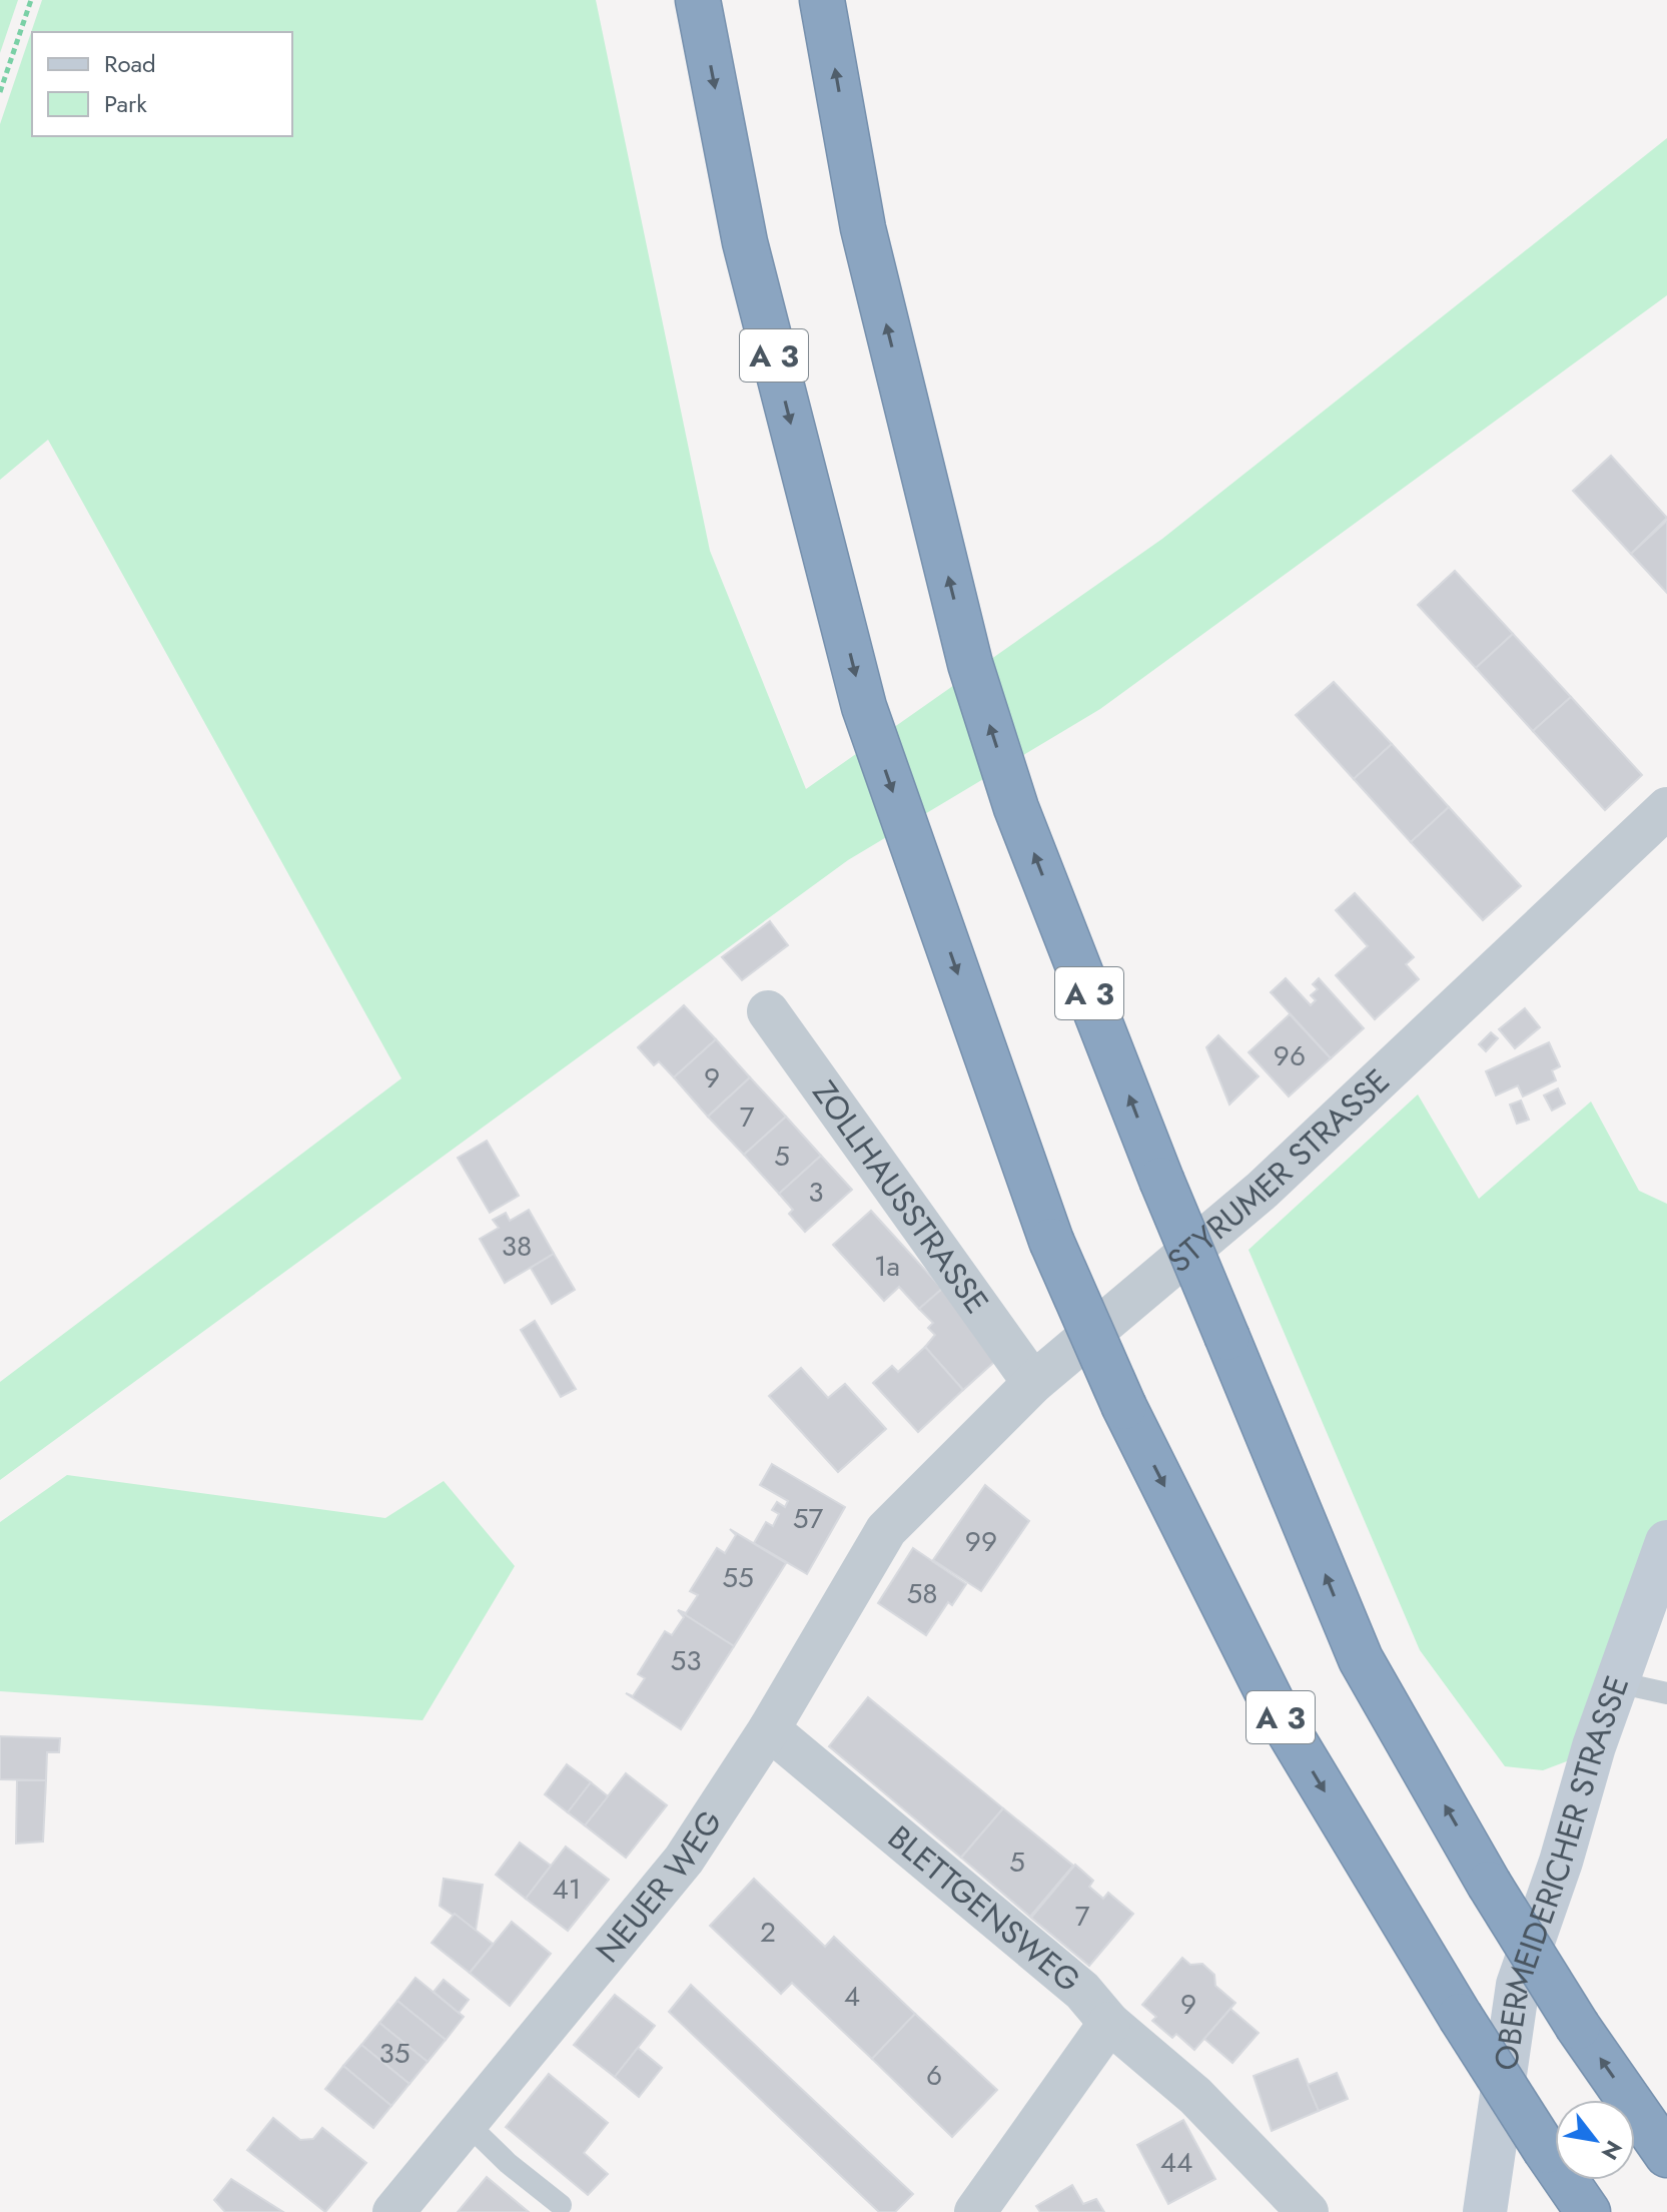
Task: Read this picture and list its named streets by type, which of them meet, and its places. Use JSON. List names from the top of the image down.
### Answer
{
  "streets": {
    "highway": ["A 3"],
    "main road": ["OBERMEIDERICHER STRASSE"],
    "street": [
      "STYRUMER STRASSE",
      "ZOLLHAUSSTRASSE",
      "NEUER WEG",
      "BLETTGENSWEG"
    ]
  },
  "crossings": [
    ["STYRUMER STRASSE", "ZOLLHAUSSTRASSE"],
    ["STYRUMER STRASSE", "NEUER WEG"],
    ["NEUER WEG", "BLETTGENSWEG"]
  ],
  "house_numbers": [
    "96",
    "9",
    "7",
    "5",
    "3",
    "38",
    "1a",
    "57",
    "99",
    "55",
    "58",
    "53",
    "5",
    "41",
    "7",
    "2",
    "4",
    "9",
    "35",
    "6",
    "44"
  ],
  "legend": ["Road", "Park"],
  "north": "bottom right"
}
